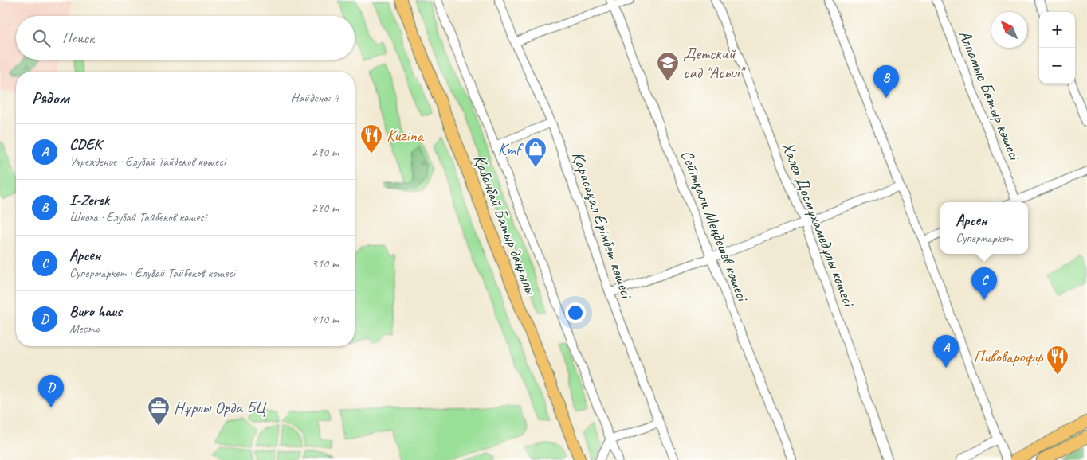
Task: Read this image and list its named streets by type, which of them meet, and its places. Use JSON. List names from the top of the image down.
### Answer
{
  "streets": {
    "main road": ["Қабанбай Батыр даңғылы"],
    "street": [
      "Алпамыс Батыр көшесі",
      "Халел Досмұхамедұлы көшесі",
      "Қарасақал Ерімбет көшесі",
      "Сейітқали Меңдешев көшесі"
    ]
  },
  "places": {
    "school or university": ["Детский сад \"Асыл\""],
    "restaurant": ["Kuzina", "Пивоварофф"],
    "shop": ["Kmf"],
    "office": ["Нұрлы Орда БЦ"]
  },
  "north": "top left",
  "page": {
    "map_buttons": ["+", "−"],
    "search": "Поиск",
    "pins": [
      "B",
      "C",
      "A",
      "D"
    ],
    "heading": ["Рядом", "Найдено: 4"],
    "list": [
      {
        "mark": "A",
        "name": "CDEK",
        "note": "Учреждение · Елубай Тайбеков көшесі",
        "value": "290 m"
      },
      {
        "mark": "B",
        "name": "I-Zerek",
        "note": "Школа · Елубай Тайбеков көшесі",
        "value": "290 m"
      },
      {
        "mark": "C",
        "name": "Арсен",
        "note": "Супермаркет · Елубай Тайбеков көшесі",
        "value": "310 m"
      },
      {
        "mark": "D",
        "name": "Buro haus",
        "note": "Место",
        "value": "410 m"
      }
    ],
    "popup": ["Арсен", "Супермаркет"]
  }
}
